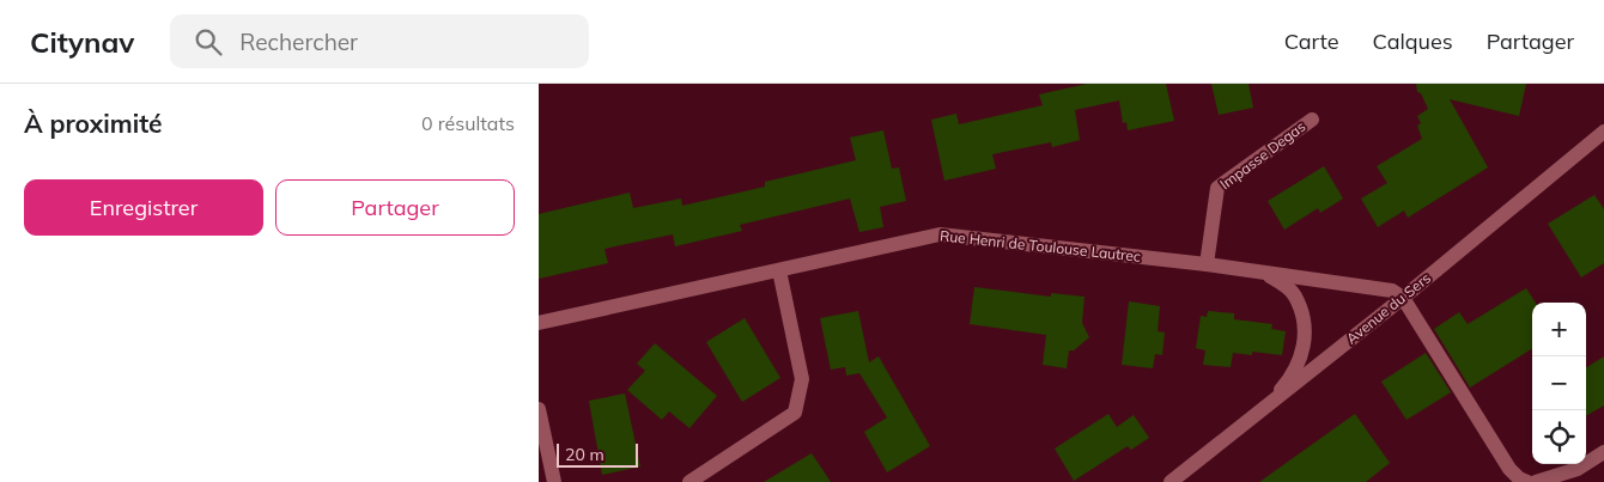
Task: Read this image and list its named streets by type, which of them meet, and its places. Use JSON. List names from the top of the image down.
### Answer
{
  "streets": {
    "street": ["Impasse Degas", "Rue Henri de Toulouse Lautrec", "Avenue du Sers"]
  },
  "crossings": [
    ["Impasse Degas", "Rue Henri de Toulouse Lautrec"],
    ["Rue Henri de Toulouse Lautrec", "Avenue du Sers"]
  ],
  "scale_bar": "20 m",
  "page": {
    "header": "Citynav",
    "search": "Rechercher",
    "nav": ["Carte", "Calques", "Partager"],
    "heading": ["À proximité", "0 résultats"],
    "buttons": ["Enregistrer", "Partager"],
    "map_buttons": ["+", "−"],
    "scale": "20 m"
  }
}
